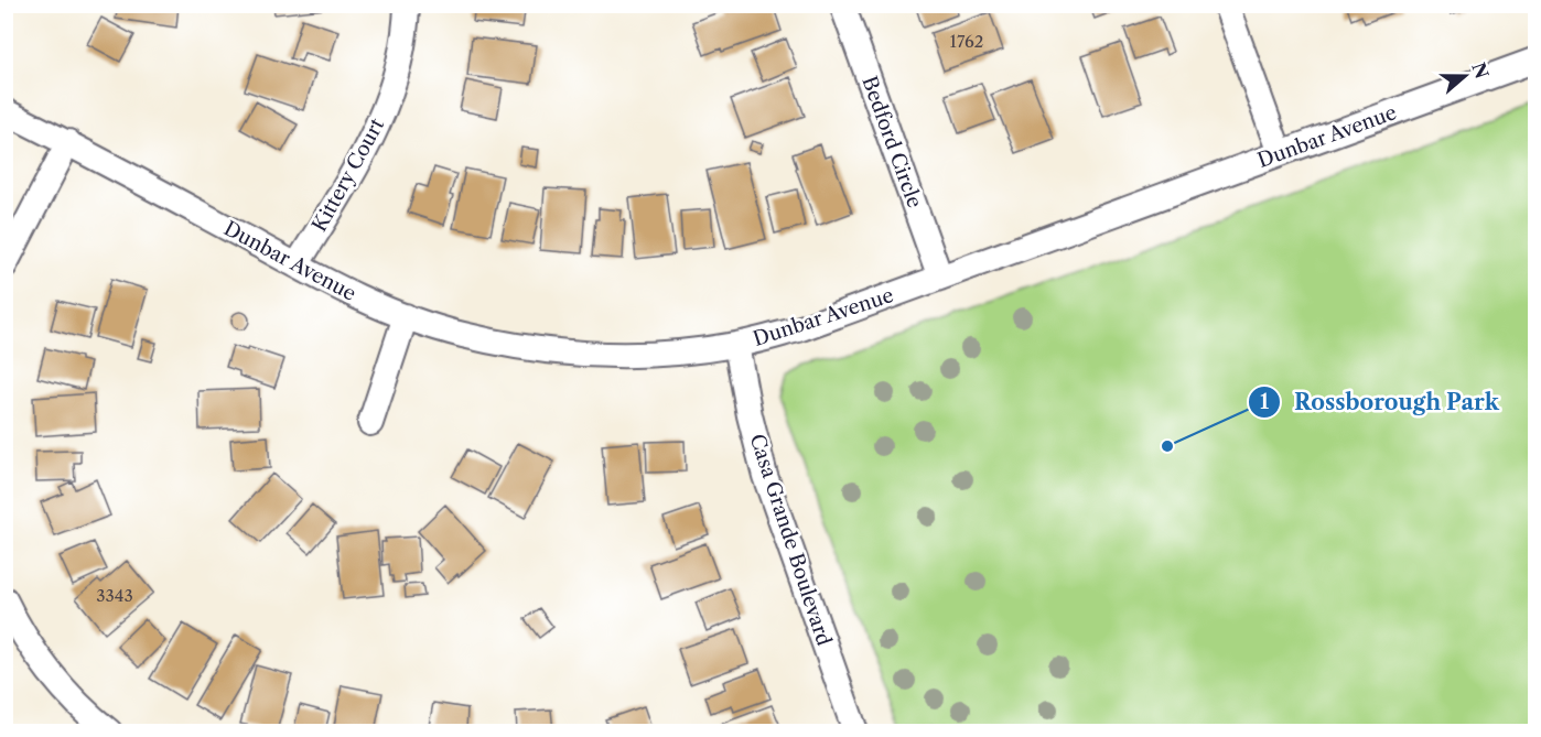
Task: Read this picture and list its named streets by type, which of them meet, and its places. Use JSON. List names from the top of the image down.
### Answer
{
  "streets": {
    "street": [
      "Dunbar Avenue",
      "Bedford Circle",
      "Kittery Court",
      "Casa Grande Boulevard"
    ]
  },
  "crossings": [
    ["Dunbar Avenue", "Bedford Circle"],
    ["Dunbar Avenue", "Kittery Court"],
    ["Dunbar Avenue", "Casa Grande Boulevard"]
  ],
  "places": ["Rossborough Park"],
  "house_numbers": ["1762", "3343"],
  "north": "right"
}
